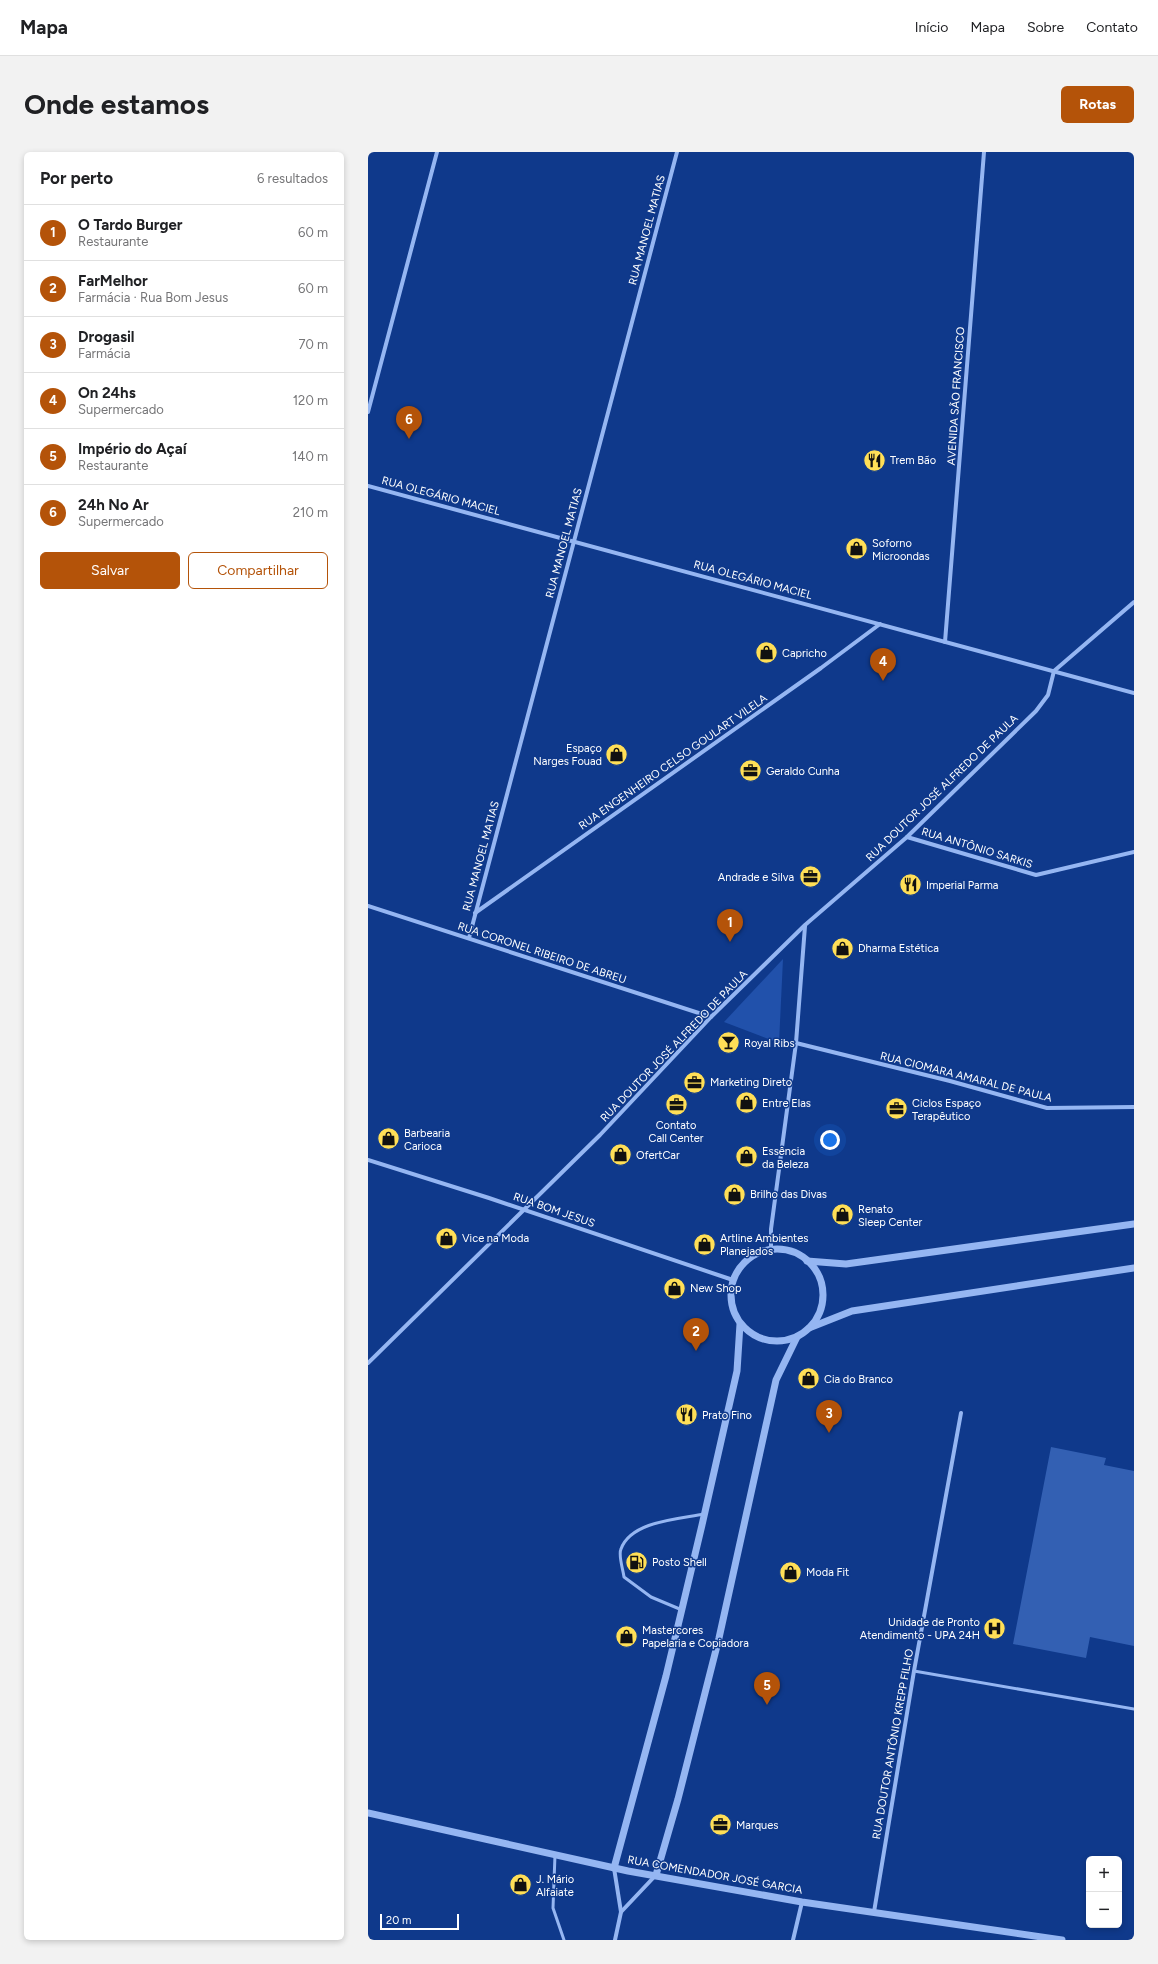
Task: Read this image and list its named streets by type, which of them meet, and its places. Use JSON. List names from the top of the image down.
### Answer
{
  "streets": {
    "street": [
      "RUA MANOEL MATIAS",
      "AVENIDA SÃO FRANCISCO",
      "RUA OLEGÁRIO MACIEL",
      "RUA ENGENHEIRO CELSO GOULART VILELA",
      "RUA DOUTOR JOSÉ ALFREDO DE PAULA",
      "RUA ANTÔNIO SARKIS",
      "RUA CORONEL RIBEIRO DE ABREU",
      "RUA CIOMARA AMARAL DE PAULA",
      "RUA BOM JESUS",
      "RUA DOUTOR ANTÔNIO KREPP FILHO",
      "RUA COMENDADOR JOSÉ GARCIA"
    ]
  },
  "crossings": [
    ["RUA MANOEL MATIAS", "RUA OLEGÁRIO MACIEL"],
    ["RUA MANOEL MATIAS", "RUA ENGENHEIRO CELSO GOULART VILELA"],
    ["RUA MANOEL MATIAS", "RUA CORONEL RIBEIRO DE ABREU"],
    ["AVENIDA SÃO FRANCISCO", "RUA OLEGÁRIO MACIEL"],
    ["RUA OLEGÁRIO MACIEL", "RUA ENGENHEIRO CELSO GOULART VILELA"],
    ["RUA OLEGÁRIO MACIEL", "RUA DOUTOR JOSÉ ALFREDO DE PAULA"],
    ["RUA DOUTOR JOSÉ ALFREDO DE PAULA", "RUA ANTÔNIO SARKIS"],
    ["RUA DOUTOR JOSÉ ALFREDO DE PAULA", "RUA CORONEL RIBEIRO DE ABREU"],
    ["RUA DOUTOR JOSÉ ALFREDO DE PAULA", "RUA BOM JESUS"],
    ["RUA DOUTOR ANTÔNIO KREPP FILHO", "RUA COMENDADOR JOSÉ GARCIA"]
  ],
  "places": {
    "restaurant": ["Trem Bão", "Imperial Parma", "Prato Fino"],
    "shop": [
      "Soforno Microondas",
      "Capricho",
      "Espaço Narges Fouad",
      "Dharma Estética",
      "Entre Elas",
      "Barbearia Carioca",
      "OfertCar",
      "Essência da Beleza",
      "Brilho das Divas",
      "Renato Sleep Center",
      "Vice na Moda",
      "Artline Ambientes Planejados",
      "New Shop",
      "Cia do Branco",
      "Moda Fit",
      "Mastercores Papelaria e Copiadora",
      "J. Mário Alfaiate"
    ],
    "office": [
      "Geraldo Cunha",
      "Andrade e Silva",
      "Marketing Direto",
      "Contato Call Center",
      "Ciclos Espaço Terapêutico",
      "Marques"
    ],
    "bar": ["Royal Ribs"],
    "fuel station": ["Posto Shell"],
    "hospital": ["Unidade de Pronto Atendimento - UPA 24H"]
  },
  "scale_bar": "20 m",
  "page": {
    "header": "Mapa",
    "nav": [
      "Início",
      "Mapa",
      "Sobre",
      "Contato"
    ],
    "buttons": [
      "Rotas",
      ["Salvar", "Compartilhar"]
    ],
    "title": "Onde estamos",
    "heading": ["Por perto", "6 resultados"],
    "list": [
      {
        "mark": "1",
        "name": "O Tardo Burger",
        "note": "Restaurante",
        "value": "60 m"
      },
      {
        "mark": "2",
        "name": "FarMelhor",
        "note": "Farmácia · Rua Bom Jesus",
        "value": "60 m"
      },
      {
        "mark": "3",
        "name": "Drogasil",
        "note": "Farmácia",
        "value": "70 m"
      },
      {
        "mark": "4",
        "name": "On 24hs",
        "note": "Supermercado",
        "value": "120 m"
      },
      {
        "mark": "5",
        "name": "Império do Açaí",
        "note": "Restaurante",
        "value": "140 m"
      },
      {
        "mark": "6",
        "name": "24h No Ar",
        "note": "Supermercado",
        "value": "210 m"
      }
    ],
    "pins": [
      "6",
      "4",
      "1",
      "2",
      "3",
      "5"
    ],
    "map_buttons": ["+", "−"],
    "scale": "20 m"
  }
}
